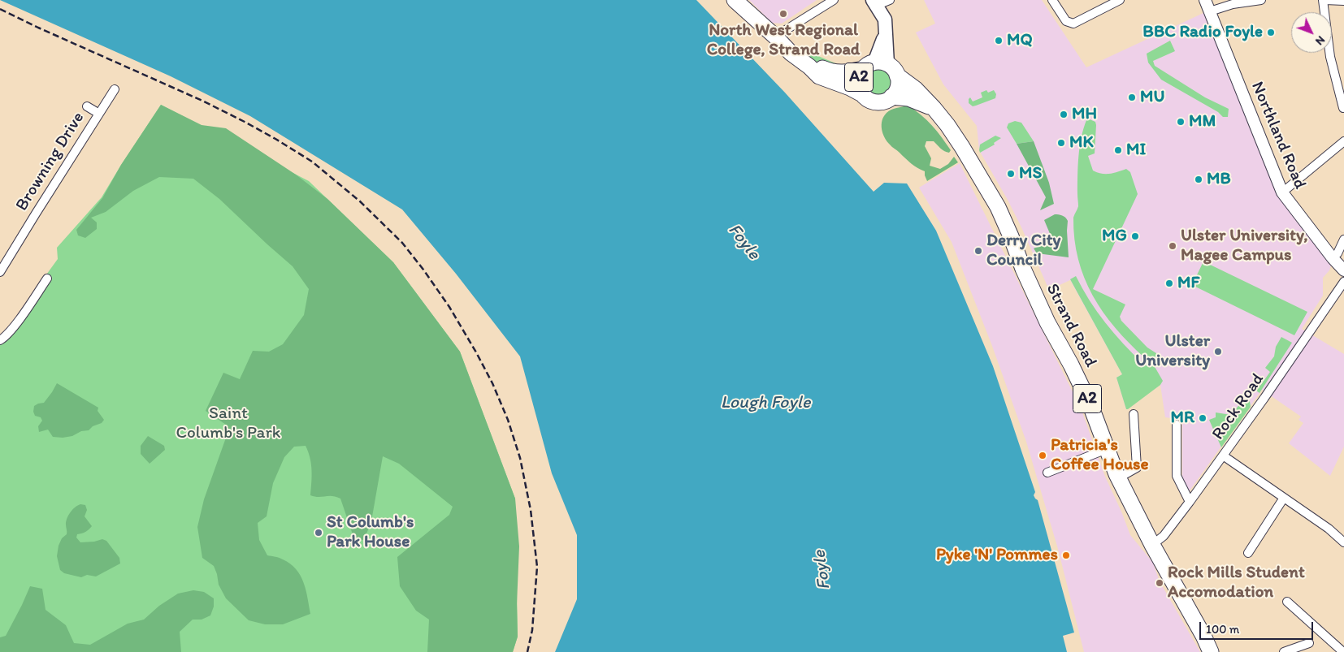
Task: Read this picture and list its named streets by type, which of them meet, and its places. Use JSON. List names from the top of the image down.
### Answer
{
  "streets": {
    "highway": ["A2", "Strand Road"],
    "main road": ["Northland Road"],
    "street": ["Browning Drive", "Rock Road"]
  },
  "crossings": [
    ["A2", "Strand Road"],
    ["Strand Road", "Rock Road"]
  ],
  "water": ["Foyle", "Lough Foyle"],
  "parks": ["Saint Columb's Park"],
  "places": [
    "North West Regional College, Strand Road",
    "BBC Radio Foyle",
    "MQ",
    "MU",
    "MH",
    "MM",
    "MK",
    "MI",
    "MS",
    "MB",
    "MG",
    "Ulster University, Magee Campus",
    "Derry City Council",
    "MF",
    "Ulster University",
    "MR",
    "Patricia's Coffee House",
    "St Columb's Park House",
    "Pyke 'N' Pommes",
    "Rock Mills Student Accomodation"
  ],
  "scale_bar": "100 m",
  "north": "bottom right"
}
